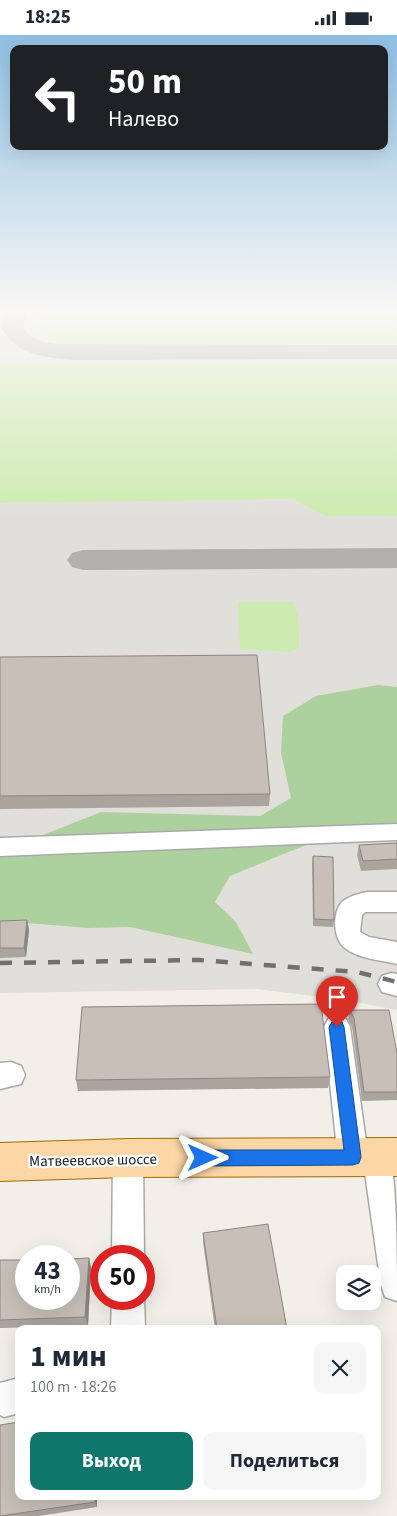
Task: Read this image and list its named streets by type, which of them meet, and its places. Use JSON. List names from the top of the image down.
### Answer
{
  "streets": {
    "main road": ["Матвеевское шоссе"]
  },
  "page": {
    "status": "18:25",
    "turn": ["50 m", "Налево"],
    "speed": "43 km/h",
    "limit": "50",
    "heading": ["1 мин", "100 m · 18:26"],
    "buttons": ["Выход", "Поделиться"]
  }
}
